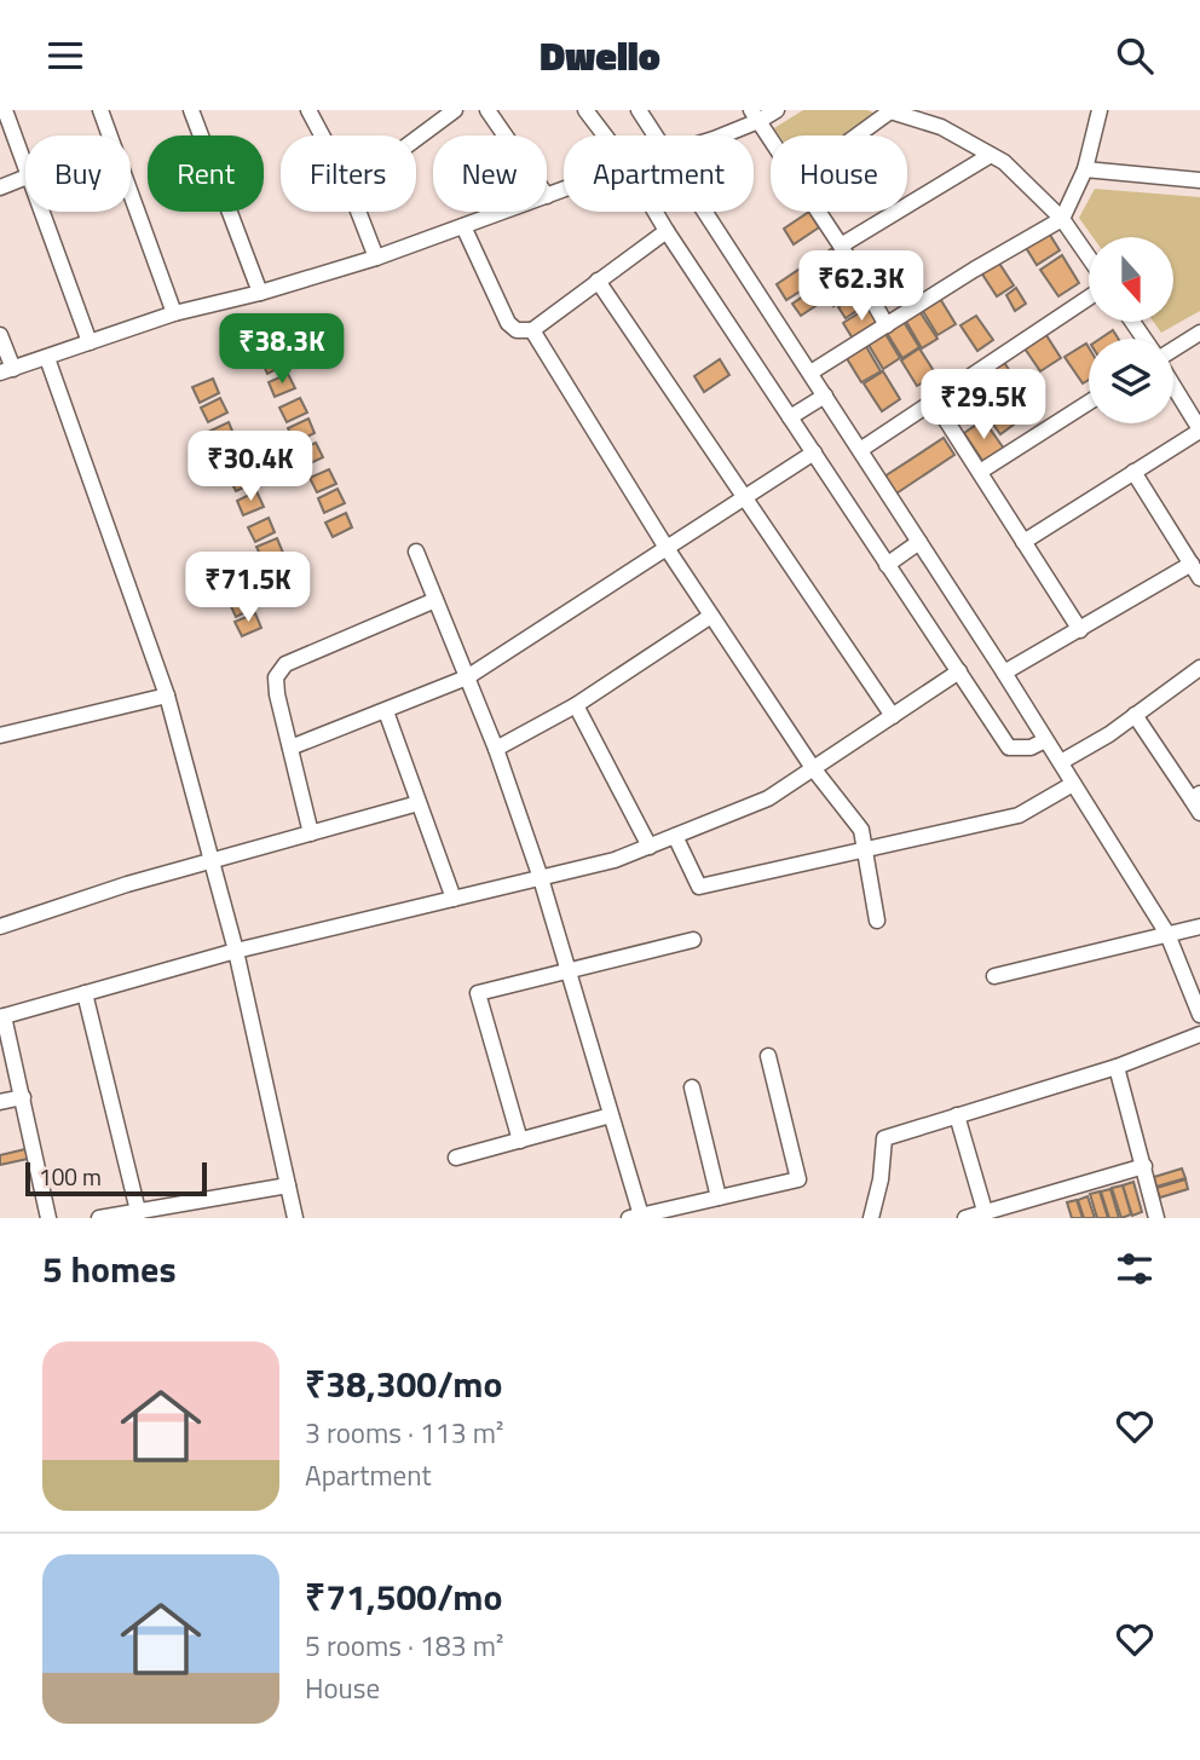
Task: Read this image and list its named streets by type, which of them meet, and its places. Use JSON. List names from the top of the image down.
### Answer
{
  "scale_bar": "100 m",
  "north": "bottom",
  "page": {
    "header": "Dwello",
    "chip": [
      "Buy",
      "Rent",
      "Filters",
      "New",
      "Apartment",
      "House"
    ],
    "price": [
      "₹62.3K",
      "₹38.3K",
      "₹29.5K",
      "₹30.4K",
      "₹71.5K"
    ],
    "scale": "100 m",
    "heading": "5 homes",
    "list": [
      {
        "name": "₹38,300/mo",
        "note": "3 rooms · 113 m² · Apartment"
      },
      {
        "name": "₹71,500/mo",
        "note": "5 rooms · 183 m² · House"
      }
    ]
  }
}
